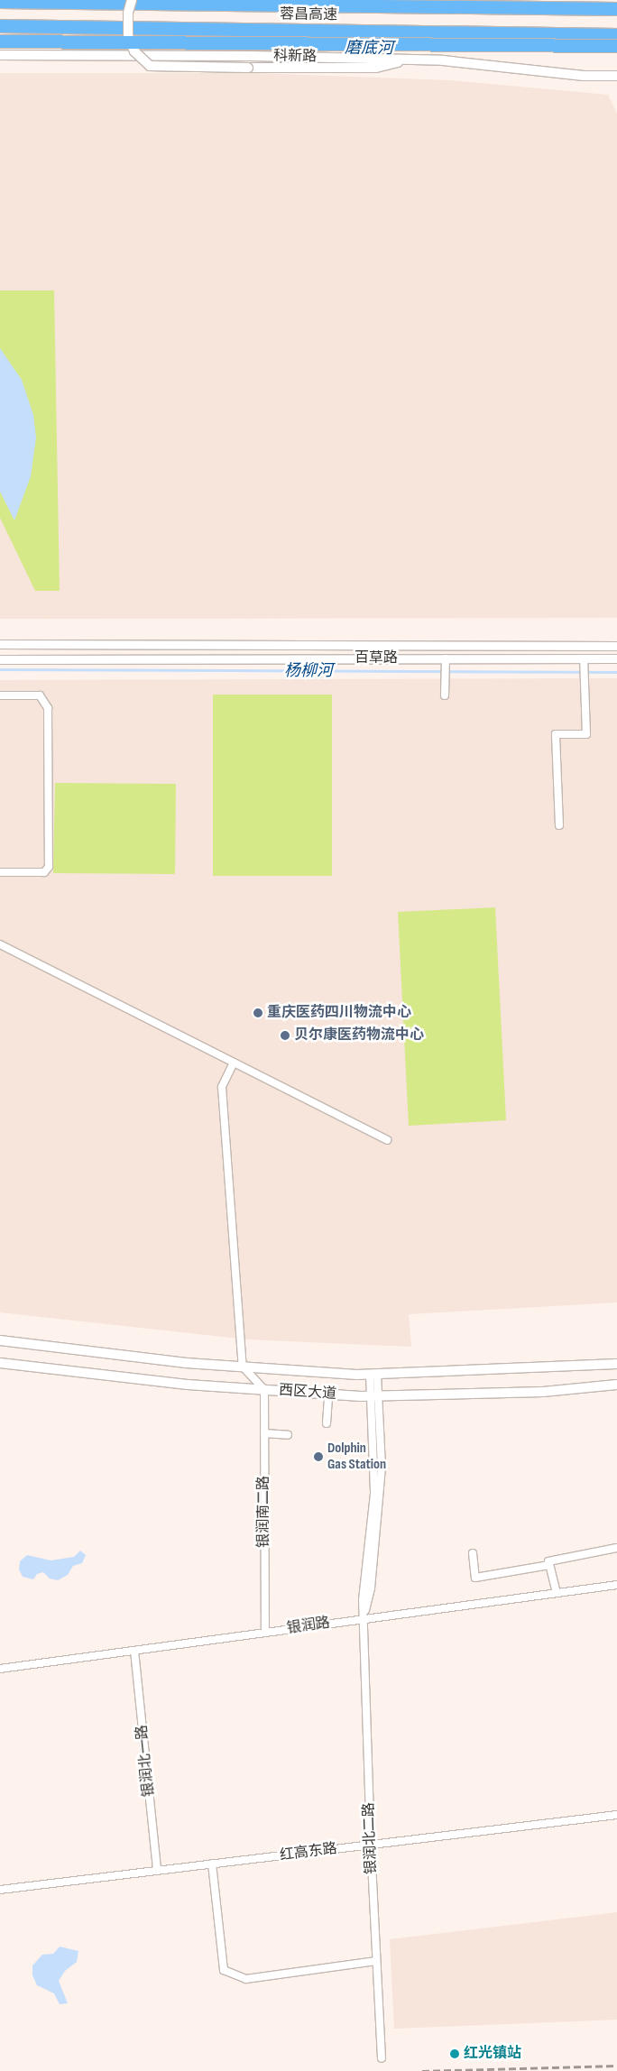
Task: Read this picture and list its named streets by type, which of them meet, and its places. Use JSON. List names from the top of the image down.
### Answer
{
  "streets": {
    "highway": ["蓉昌高速"],
    "main road": ["科新路", "西区大道"],
    "street": [
      "百草路",
      "银润南二路",
      "银润路",
      "银润北一路",
      "银润北二路",
      "红高东路"
    ]
  },
  "crossings": [
    ["西区大道", "银润南二路"],
    ["西区大道", "银润北二路"],
    ["银润南二路", "银润路"],
    ["银润路", "银润北一路"],
    ["银润路", "银润北二路"],
    ["银润北一路", "红高东路"],
    ["银润北二路", "红高东路"]
  ],
  "water": ["磨底河", "杨柳河"],
  "places": [
    "重庆医药四川物流中心",
    "贝尔康医药物流中心",
    "Dolphin Gas Station",
    "红光镇站"
  ]
}
